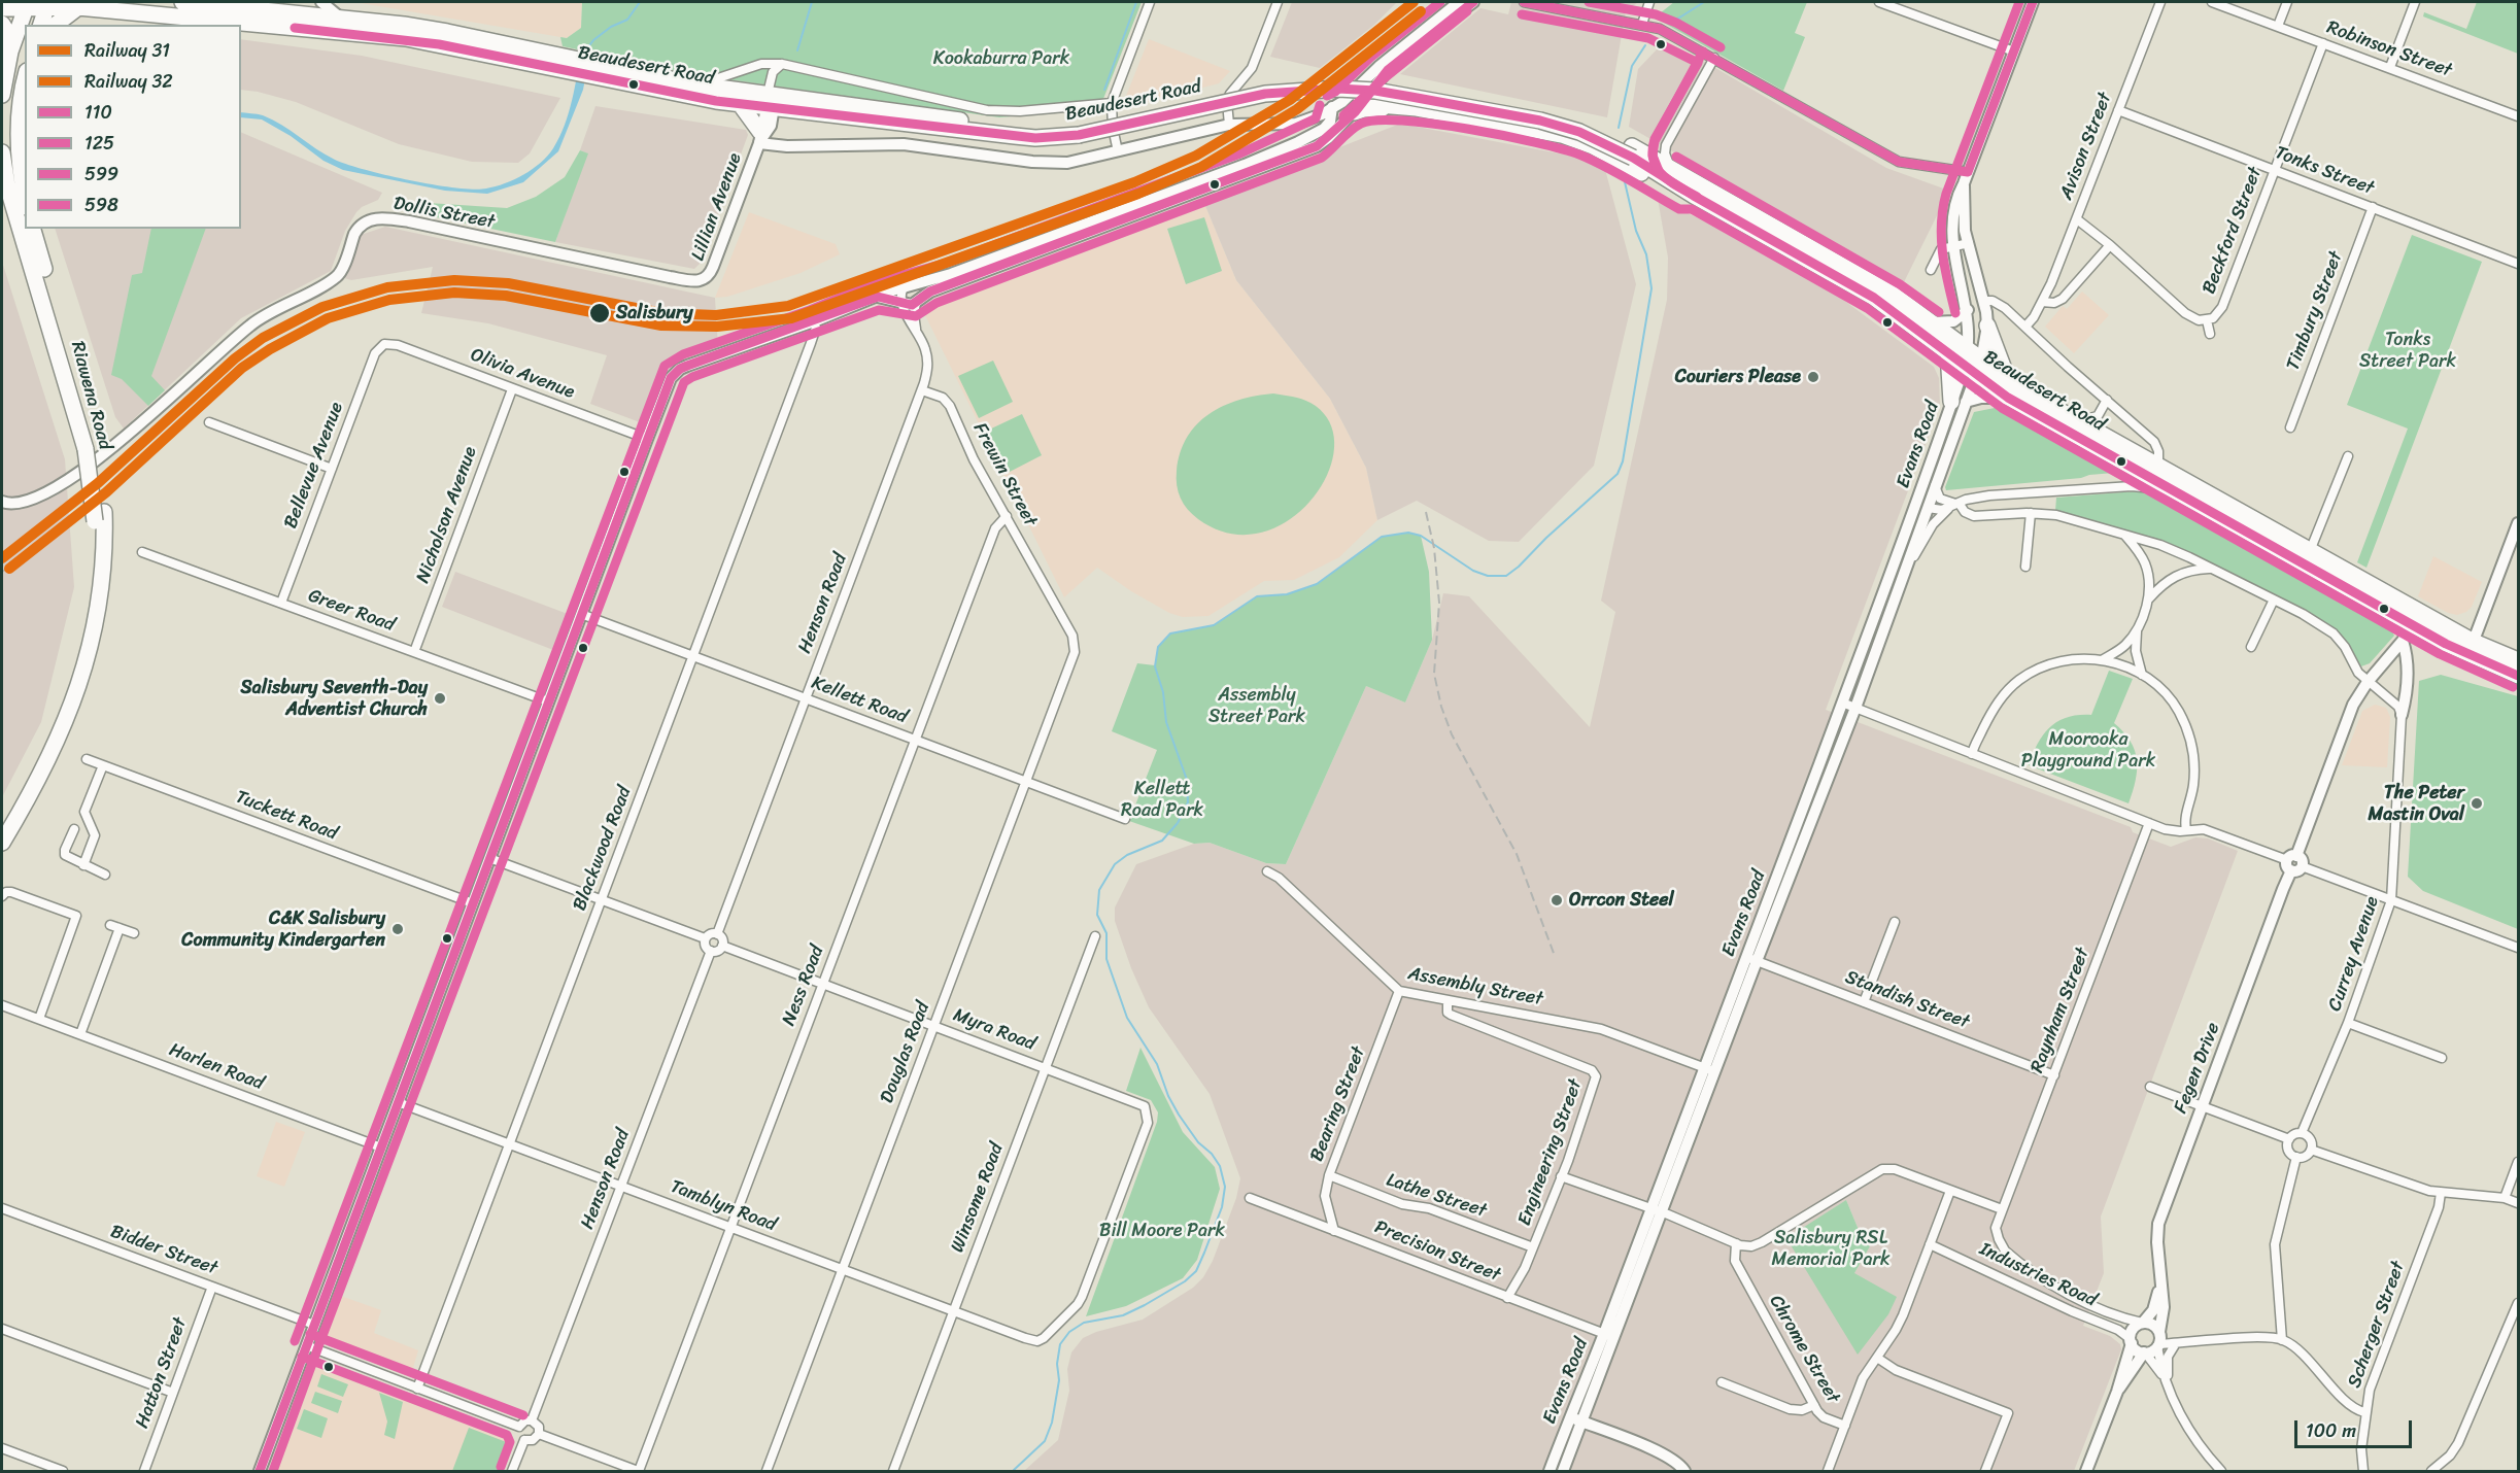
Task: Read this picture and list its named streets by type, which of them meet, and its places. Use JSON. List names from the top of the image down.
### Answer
{
  "streets": {
    "highway": ["Beaudesert Road", "Riawena Road"],
    "street": [
      "Robinson Street",
      "Avison Street",
      "Tonks Street",
      "Lillian Avenue",
      "Dollis Street",
      "Beckford Street",
      "Timbury Street",
      "Olivia Avenue",
      "Evans Road",
      "Bellevue Avenue",
      "Frewin Street",
      "Nicholson Avenue",
      "Henson Road",
      "Greer Road",
      "Kellett Road",
      "Tuckett Road",
      "Blackwood Road",
      "Currey Avenue",
      "Ness Road",
      "Assembly Street",
      "Standish Street",
      "Raynham Street",
      "Myra Road",
      "Douglas Road",
      "Harlen Road",
      "Fegen Drive",
      "Bearing Street",
      "Engineering Street",
      "Lathe Street",
      "Winsome Road",
      "Tamblyn Road",
      "Bidder Street",
      "Precision Street",
      "Industries Road",
      "Scherger Street",
      "Chrome Street",
      "Hatton Street"
    ]
  },
  "crossings": [
    ["Robinson Street", "Beckford Street"],
    ["Beaudesert Road", "Avison Street"],
    ["Beaudesert Road", "Lillian Avenue"],
    ["Beaudesert Road", "Evans Road"],
    ["Beaudesert Road", "Fegen Drive"],
    ["Avison Street", "Tonks Street"],
    ["Avison Street", "Beckford Street"],
    ["Tonks Street", "Beckford Street"],
    ["Tonks Street", "Timbury Street"],
    ["Lillian Avenue", "Dollis Street"],
    ["Olivia Avenue", "Bellevue Avenue"],
    ["Olivia Avenue", "Nicholson Avenue"],
    ["Evans Road", "Assembly Street"],
    ["Evans Road", "Standish Street"],
    ["Evans Road", "Precision Street"],
    ["Bellevue Avenue", "Greer Road"],
    ["Frewin Street", "Henson Road"],
    ["Frewin Street", "Ness Road"],
    ["Frewin Street", "Douglas Road"],
    ["Nicholson Avenue", "Greer Road"],
    ["Henson Road", "Kellett Road"],
    ["Henson Road", "Myra Road"],
    ["Henson Road", "Tamblyn Road"],
    ["Kellett Road", "Blackwood Road"],
    ["Kellett Road", "Ness Road"],
    ["Kellett Road", "Douglas Road"],
    ["Blackwood Road", "Tamblyn Road"],
    ["Ness Road", "Myra Road"],
    ["Ness Road", "Tamblyn Road"],
    ["Assembly Street", "Bearing Street"],
    ["Assembly Street", "Engineering Street"],
    ["Standish Street", "Raynham Street"],
    ["Raynham Street", "Industries Road"],
    ["Myra Road", "Douglas Road"],
    ["Myra Road", "Winsome Road"],
    ["Myra Road", "Tamblyn Road"],
    ["Douglas Road", "Tamblyn Road"],
    ["Fegen Drive", "Industries Road"],
    ["Bearing Street", "Lathe Street"],
    ["Bearing Street", "Precision Street"],
    ["Engineering Street", "Lathe Street"],
    ["Engineering Street", "Precision Street"],
    ["Winsome Road", "Tamblyn Road"],
    ["Bidder Street", "Hatton Street"]
  ],
  "parks": [
    "Kookaburra Park",
    "Tonks Street Park",
    "Assembly Street Park",
    "Moorooka Playground Park",
    "Kellett Road Park",
    "Bill Moore Park",
    "Salisbury RSL Memorial Park"
  ],
  "places": [
    "Salisbury",
    "Couriers Please",
    "Salisbury Seventh-Day Adventist Church",
    "The Peter Mastin Oval",
    "Orrcon Steel",
    "C&K Salisbury Community Kindergarten"
  ],
  "lines": [
    "rail line 31",
    "transit line 599",
    "transit line 598",
    "rail line 32",
    "transit line 125",
    "transit line 110"
  ],
  "legend": [
    "Railway 31",
    "Railway 32",
    "110",
    "125",
    "599",
    "598"
  ],
  "scale_bar": "100 m"
}
